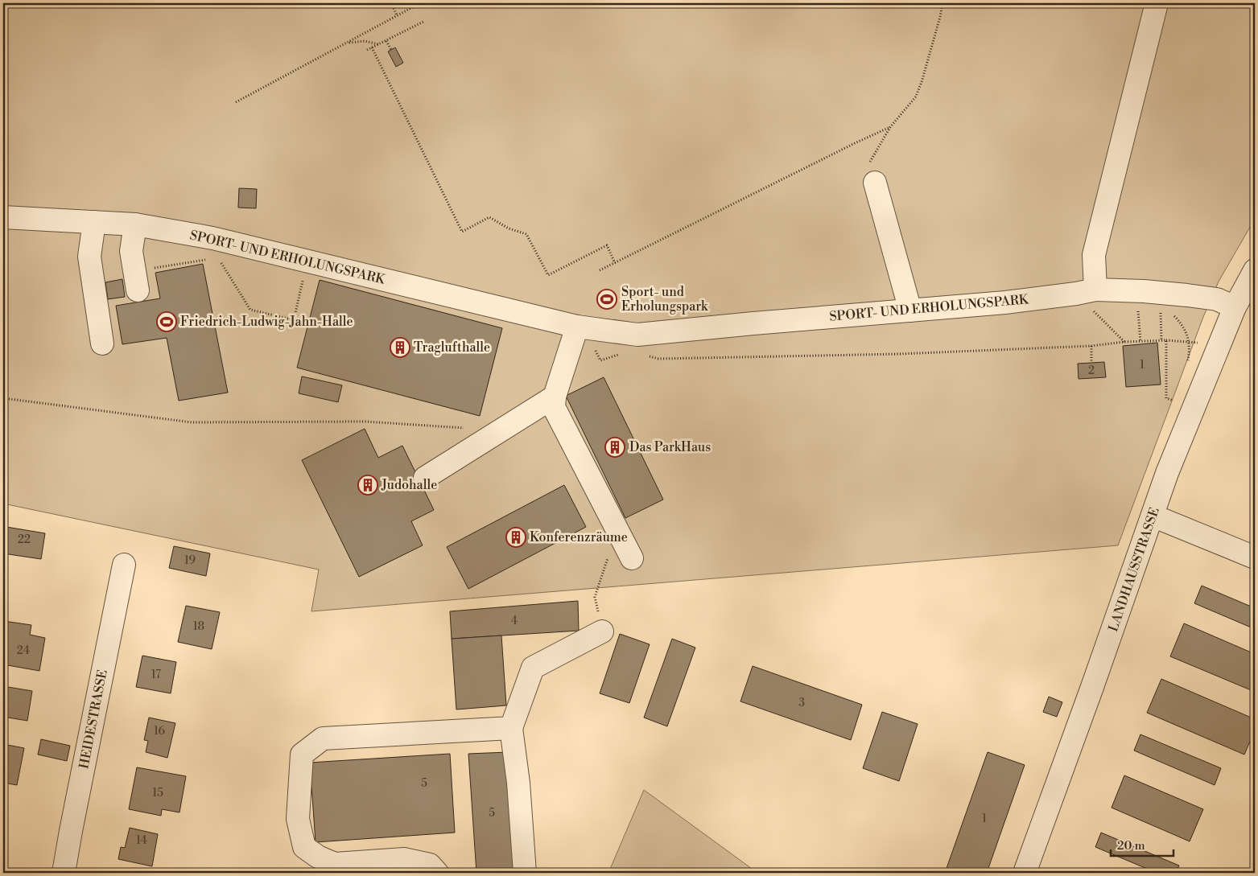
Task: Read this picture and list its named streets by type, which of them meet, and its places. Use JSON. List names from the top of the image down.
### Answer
{
  "streets": {
    "street": ["SPORT- UND ERHOLUNGSPARK", "LANDHAUSSTRASSE", "HEIDESTRASSE"]
  },
  "crossings": [
    ["SPORT- UND ERHOLUNGSPARK", "LANDHAUSSTRASSE"]
  ],
  "places": {
    "sports": ["Sport- und Erholungspark", "Friedrich-Ludwig-Jahn-Halle"],
    "building": [
      "Traglufthalle",
      "Das ParkHaus",
      "Judohalle",
      "Konferenzräume"
    ]
  },
  "house_numbers": [
    "1",
    "2",
    "22",
    "19",
    "4",
    "18",
    "24",
    "17",
    "3",
    "16",
    "5",
    "15",
    "5",
    "1",
    "14"
  ],
  "scale_bar": "20 m"
}
